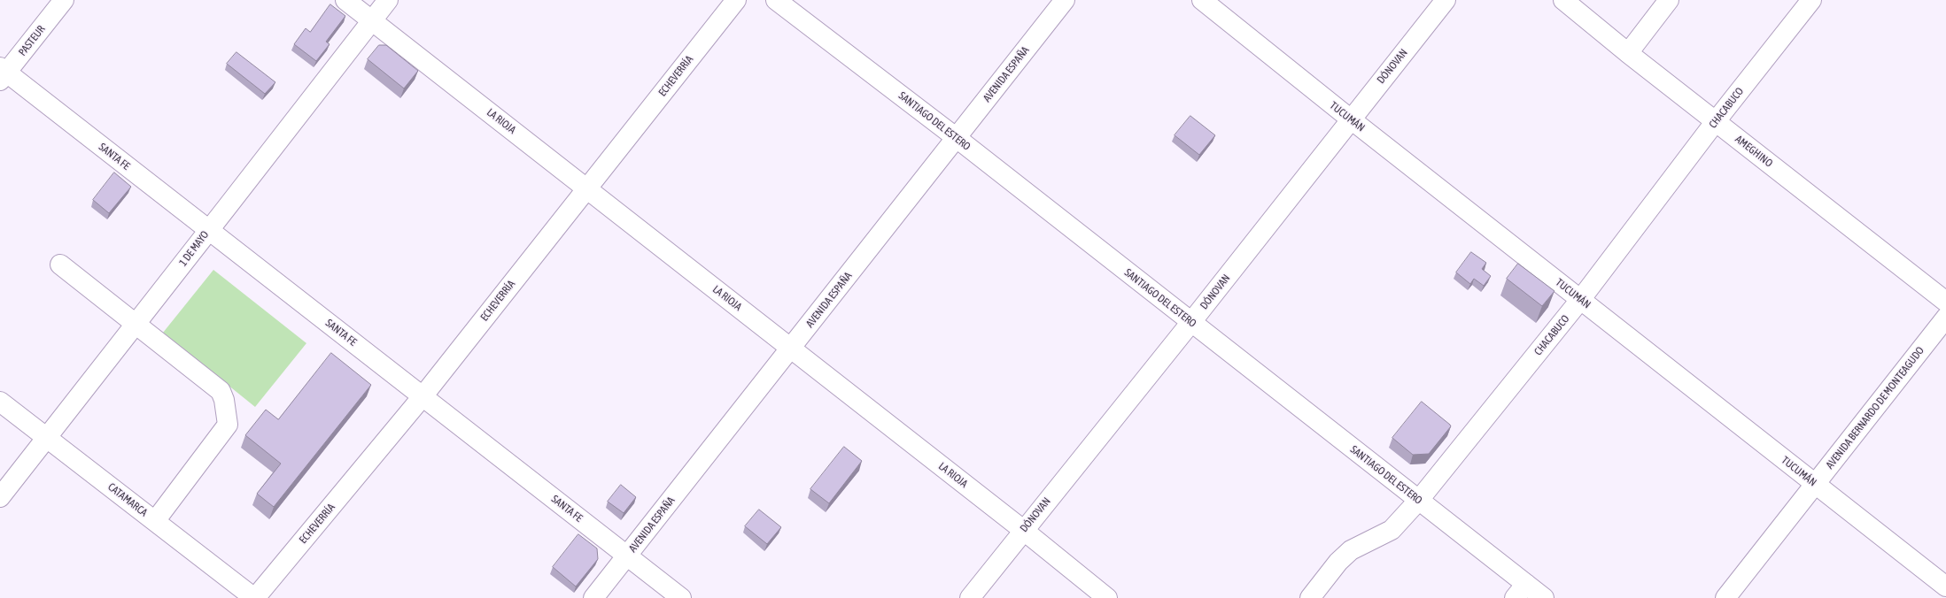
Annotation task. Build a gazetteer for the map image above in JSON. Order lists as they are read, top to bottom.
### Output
{
  "streets": {
    "street": [
      "PASTEUR",
      "DÓNOVAN",
      "AVENIDA ESPAÑA",
      "ECHEVERRÍA",
      "CHACABUCO",
      "TUCUMÁN",
      "LA RIOJA",
      "SANTIAGO DEL ESTERO",
      "AMEGHINO",
      "SANTA FE",
      "1 DE MAYO",
      "AVENIDA BERNARDO DE MONTEAGUDO",
      "CATAMARCA"
    ]
  },
  "crossings": [
    ["PASTEUR", "SANTA FE"],
    ["DÓNOVAN", "TUCUMÁN"],
    ["DÓNOVAN", "LA RIOJA"],
    ["DÓNOVAN", "SANTIAGO DEL ESTERO"],
    ["AVENIDA ESPAÑA", "LA RIOJA"],
    ["AVENIDA ESPAÑA", "SANTIAGO DEL ESTERO"],
    ["AVENIDA ESPAÑA", "SANTA FE"],
    ["ECHEVERRÍA", "LA RIOJA"],
    ["ECHEVERRÍA", "SANTA FE"],
    ["ECHEVERRÍA", "CATAMARCA"],
    ["CHACABUCO", "TUCUMÁN"],
    ["CHACABUCO", "SANTIAGO DEL ESTERO"],
    ["CHACABUCO", "AMEGHINO"],
    ["TUCUMÁN", "AVENIDA BERNARDO DE MONTEAGUDO"],
    ["LA RIOJA", "1 DE MAYO"],
    ["SANTA FE", "1 DE MAYO"],
    ["1 DE MAYO", "CATAMARCA"]
  ]
}
